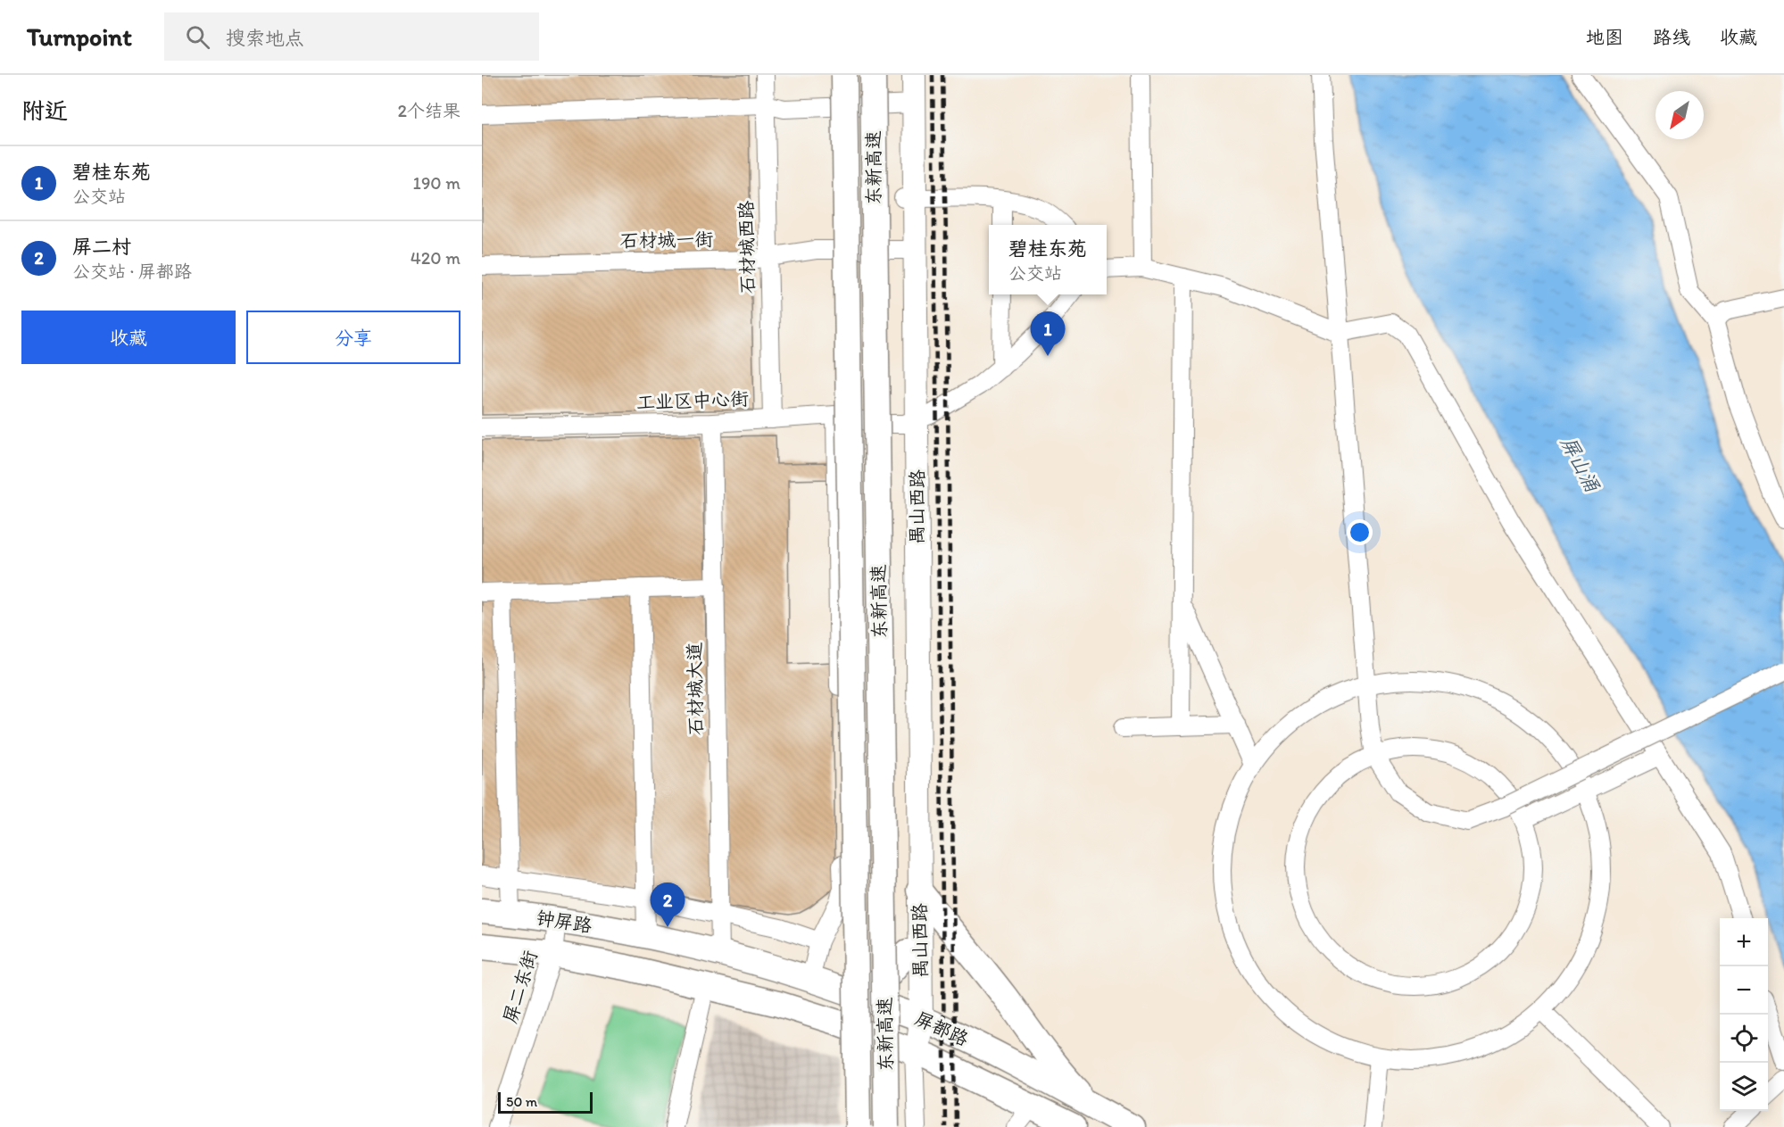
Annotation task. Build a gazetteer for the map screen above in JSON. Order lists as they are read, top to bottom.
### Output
{
  "streets": {
    "highway": ["东新高速", "钟屏路", "屏都路"],
    "main road": ["禺山西路"],
    "street": [
      "石材城一街",
      "石材城西路",
      "工业区中心街",
      "石材城大道",
      "屏二东街"
    ]
  },
  "crossings": [
    ["石材城一街", "石材城西路"],
    ["石材城一街", "禺山西路"],
    ["石材城西路", "工业区中心街"],
    ["工业区中心街", "禺山西路"],
    ["工业区中心街", "石材城大道"],
    ["禺山西路", "屏都路"],
    ["石材城大道", "屏都路"],
    ["钟屏路", "屏二东街"],
    ["钟屏路", "屏都路"]
  ],
  "water": ["屏山涌"],
  "scale_bar": "50 m",
  "north": "bottom left",
  "page": {
    "header": "Turnpoint",
    "search": "搜索地点",
    "nav": ["地图", "路线", "收藏"],
    "heading": ["附近", "2个结果"],
    "list": [
      {
        "mark": "1",
        "name": "碧桂东苑",
        "note": "公交站",
        "value": "190 m"
      },
      {
        "mark": "2",
        "name": "屏二村",
        "note": "公交站 · 屏都路",
        "value": "420 m"
      }
    ],
    "popup": ["碧桂东苑", "公交站"],
    "buttons": ["收藏", "分享"],
    "pins": ["1", "2"],
    "map_buttons": ["+", "−"],
    "scale": "50 m"
  }
}
